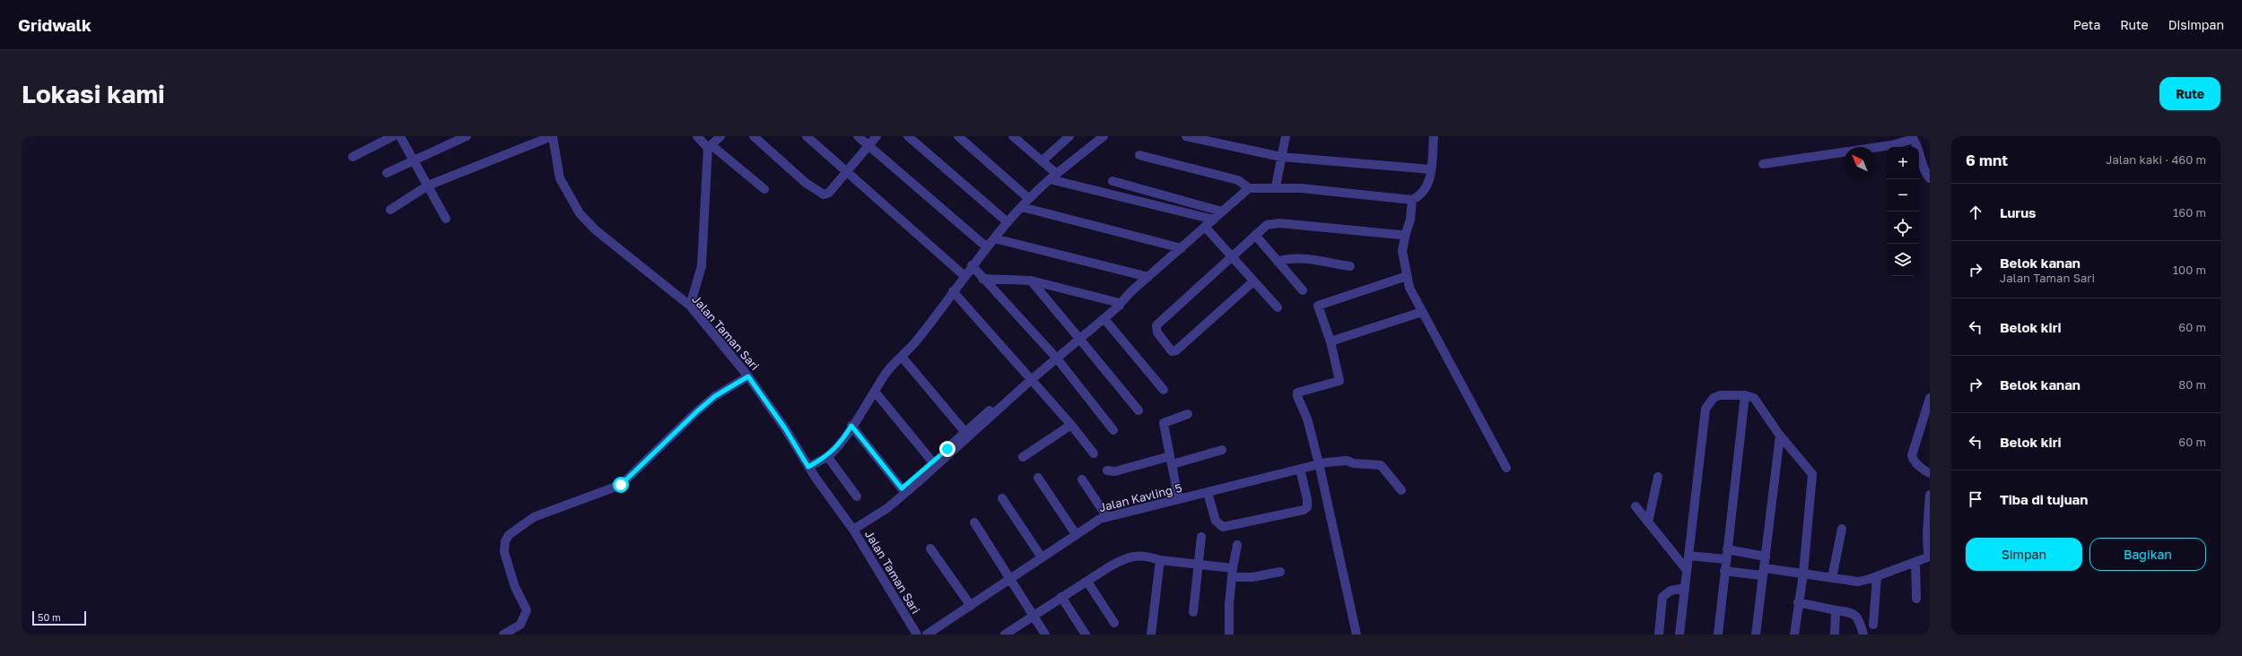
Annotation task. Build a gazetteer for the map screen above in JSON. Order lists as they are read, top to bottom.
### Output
{
  "streets": {
    "street": ["Jalan Taman Sari", "Jalan Kavling 5"]
  },
  "scale_bar": "50 m",
  "north": "top left",
  "page": {
    "header": "Gridwalk",
    "nav": ["Peta", "Rute", "Disimpan"],
    "buttons": [
      "Rute",
      ["Simpan", "Bagikan"]
    ],
    "title": "Lokasi kami",
    "heading": ["6 mnt", "Jalan kaki · 460 m"],
    "map_buttons": ["+", "−"],
    "list": [
      ["Lurus", "160 m"],
      ["Belok kanan", "Jalan Taman Sari", "100 m"],
      ["Belok kiri", "60 m"],
      ["Belok kanan", "80 m"],
      ["Belok kiri", "60 m"],
      "Tiba di tujuan"
    ],
    "scale": "50 m"
  }
}
